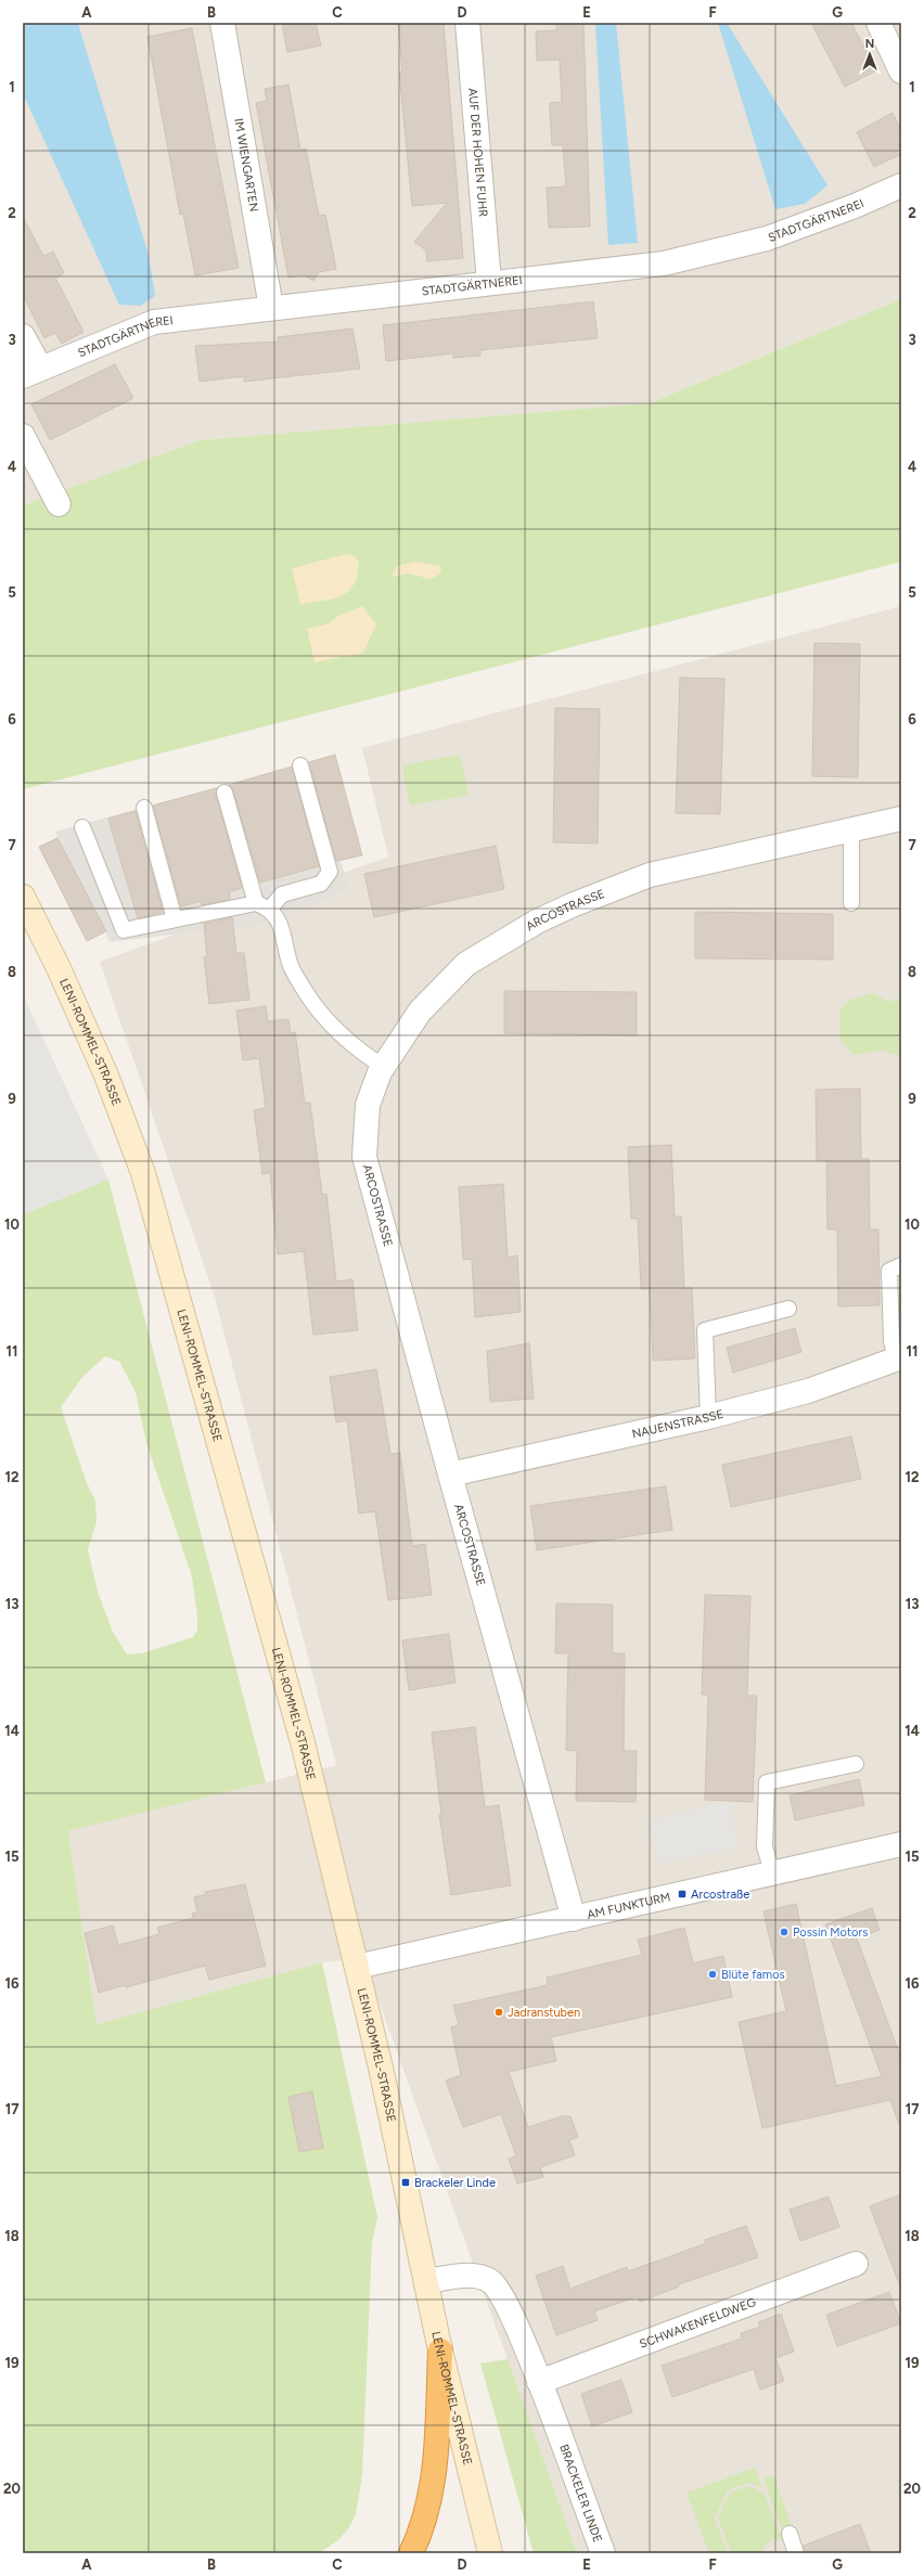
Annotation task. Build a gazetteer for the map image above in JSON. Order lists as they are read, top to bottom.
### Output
{
  "streets": {
    "main road": ["LENI-ROMMEL-STRASSE"],
    "street": [
      "AUF DER HOHEN FUHR",
      "IM WIENGARTEN",
      "STADTGÄRTNEREI",
      "ARCOSTRASSE",
      "NAUENSTRASSE",
      "AM FUNKTURM",
      "SCHWAKENFELDWEG",
      "BRACKELER LINDE"
    ]
  },
  "crossings": [
    ["AUF DER HOHEN FUHR", "STADTGÄRTNEREI"],
    ["IM WIENGARTEN", "STADTGÄRTNEREI"],
    ["ARCOSTRASSE", "NAUENSTRASSE"],
    ["ARCOSTRASSE", "AM FUNKTURM"],
    ["LENI-ROMMEL-STRASSE", "AM FUNKTURM"],
    ["LENI-ROMMEL-STRASSE", "BRACKELER LINDE"],
    ["SCHWAKENFELDWEG", "BRACKELER LINDE"]
  ],
  "places": {
    "transit": ["Arcostraße", "Brackeler Linde"],
    "other": ["Possin Motors", "Blüte famos", "Jadranstuben"]
  },
  "north": "top",
  "grid": {
    "columns": [
      "A",
      "B",
      "C",
      "D",
      "E",
      "F",
      "G"
    ],
    "rows": [
      "1",
      "2",
      "3",
      "4",
      "5",
      "6",
      "7",
      "8",
      "9",
      "10",
      "11",
      "12",
      "13",
      "14",
      "15",
      "16",
      "17",
      "18",
      "19",
      "20"
    ]
  }
}
